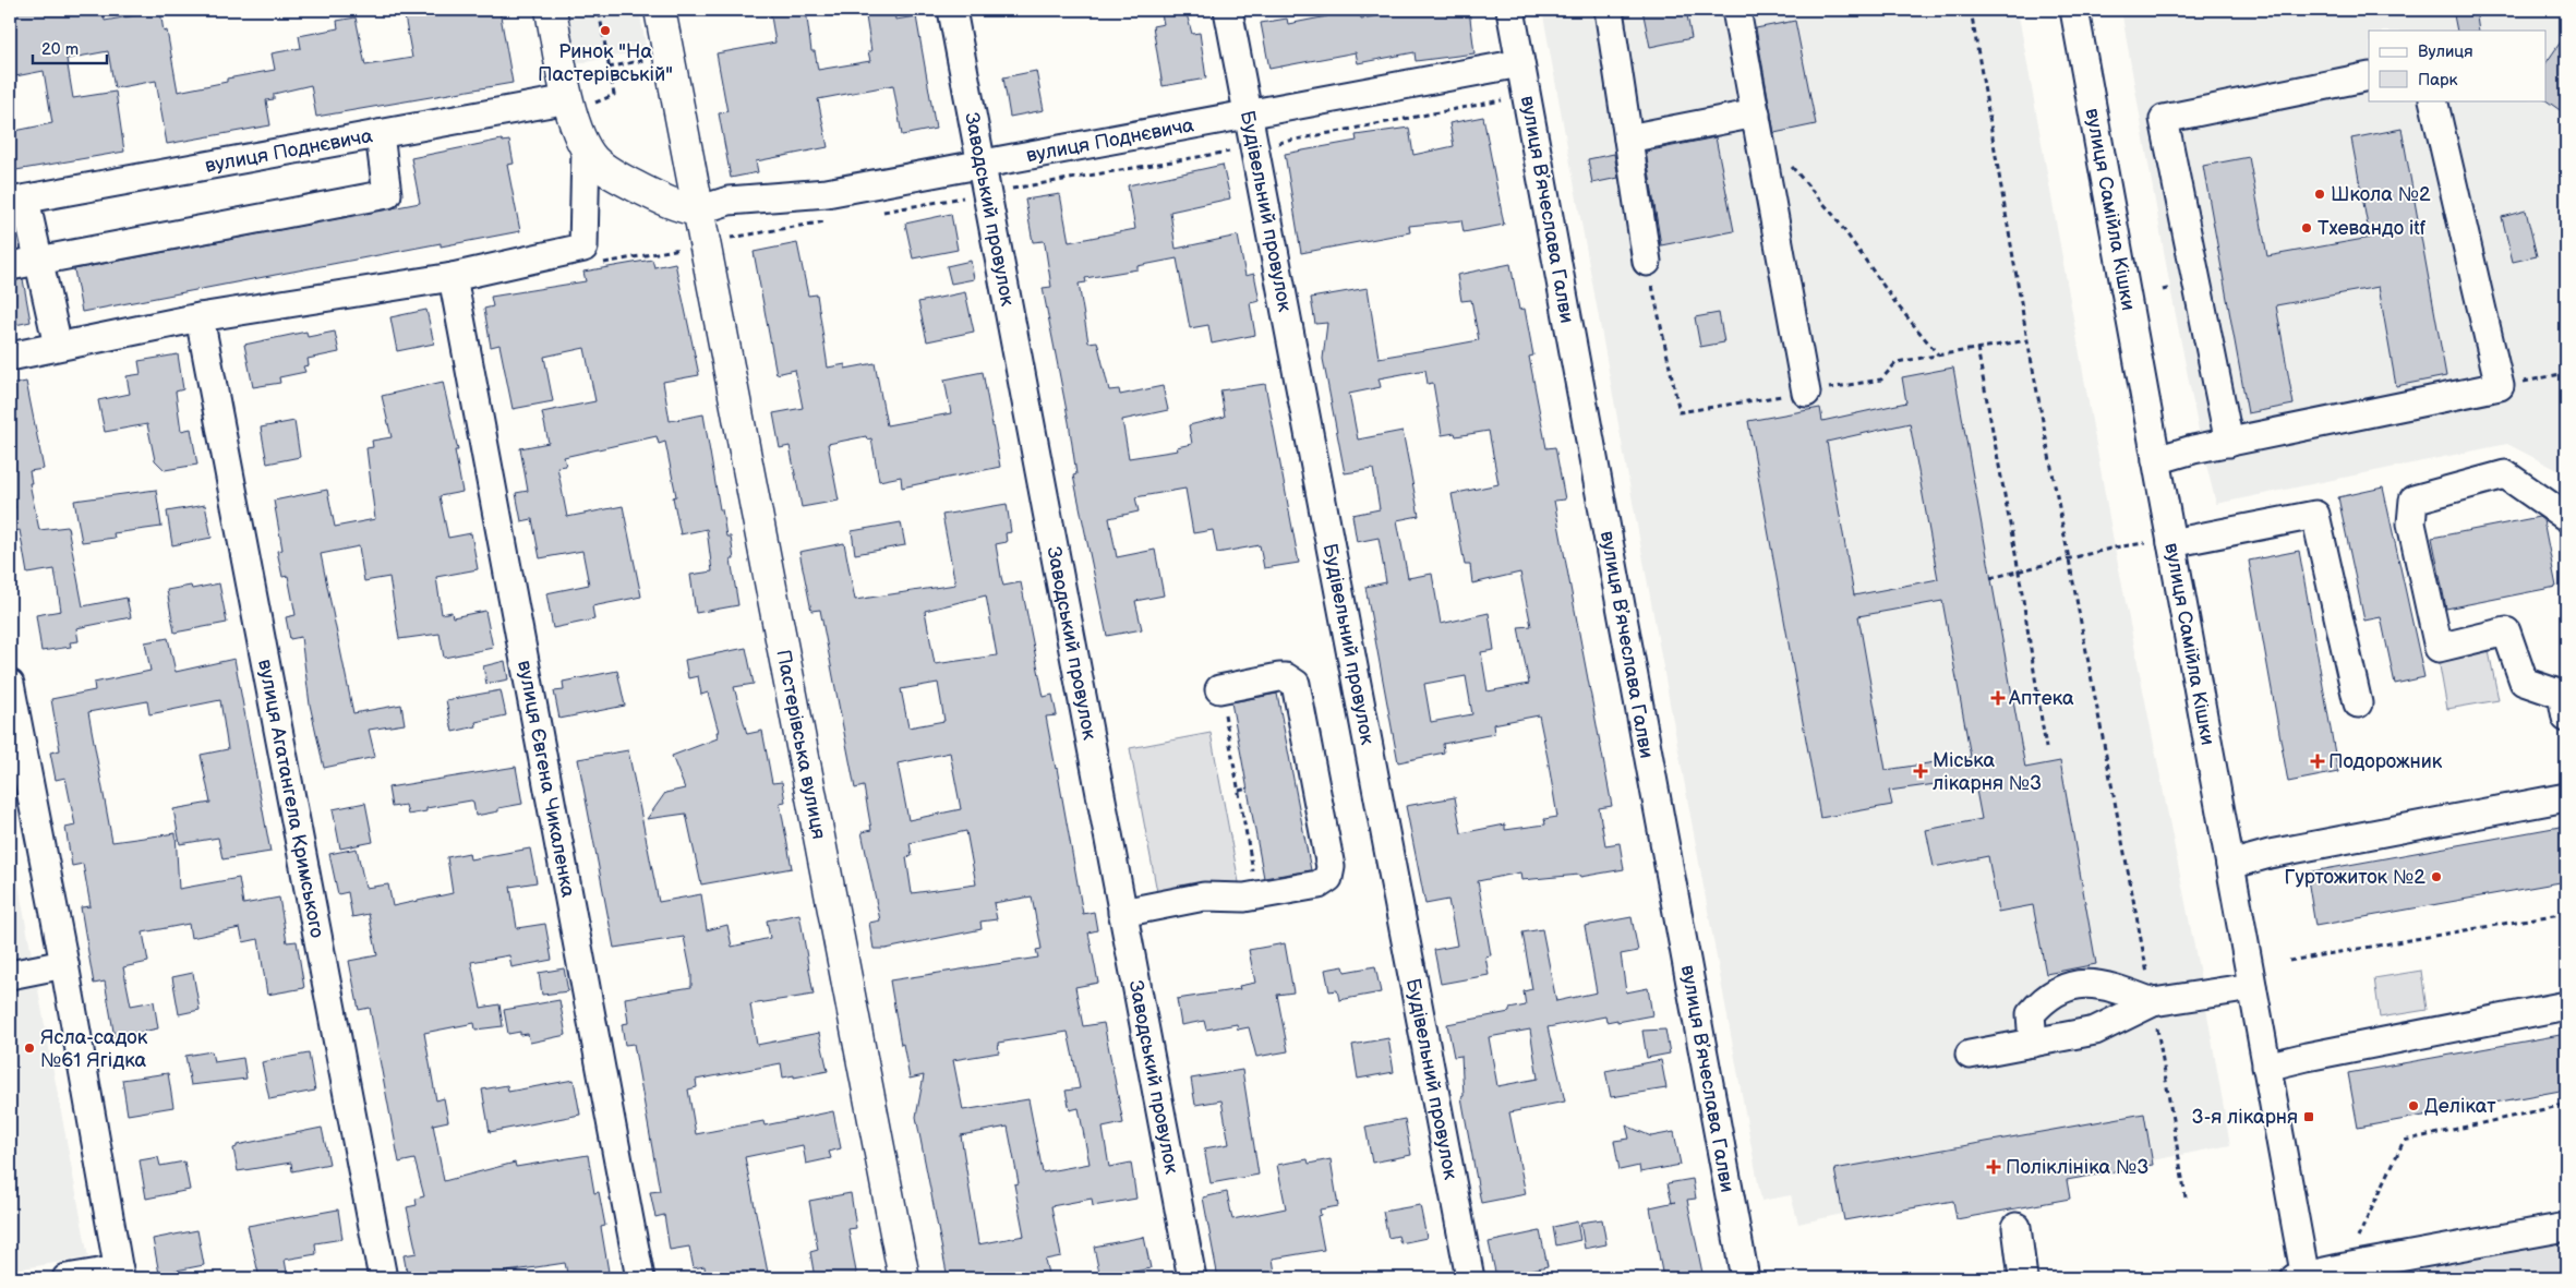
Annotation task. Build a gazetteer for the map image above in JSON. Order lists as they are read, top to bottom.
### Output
{
  "streets": {
    "main road": ["Пастерівська вулиця"],
    "street": [
      "вулиця Поднєвича",
      "вулиця Вʼячеслава Галви",
      "вулиця Самійла Кішки",
      "Заводський провулок",
      "Будівельний провулок",
      "вулиця Євгена Чикаленка",
      "вулиця Агатангела Кримського"
    ]
  },
  "crossings": [
    ["вулиця Поднєвича", "вулиця Вʼячеслава Галви"],
    ["вулиця Поднєвича", "Заводський провулок"],
    ["вулиця Поднєвича", "Будівельний провулок"],
    ["вулиця Поднєвича", "Пастерівська вулиця"]
  ],
  "places": {
    "other": [
      "Ринок \"На Пастерівській\"",
      "Школа №2",
      "Тхевандо itf",
      "Гуртожиток №2",
      "Ясла-садок №61 Ягідка",
      "Делікат"
    ],
    "health": [
      "Аптека",
      "Подорожник",
      "Міська лікарня №3",
      "Поліклініка №3"
    ],
    "transit": ["3-я лікарня"]
  },
  "legend": ["Вулиця", "Парк"],
  "scale_bar": "20 m"
}
